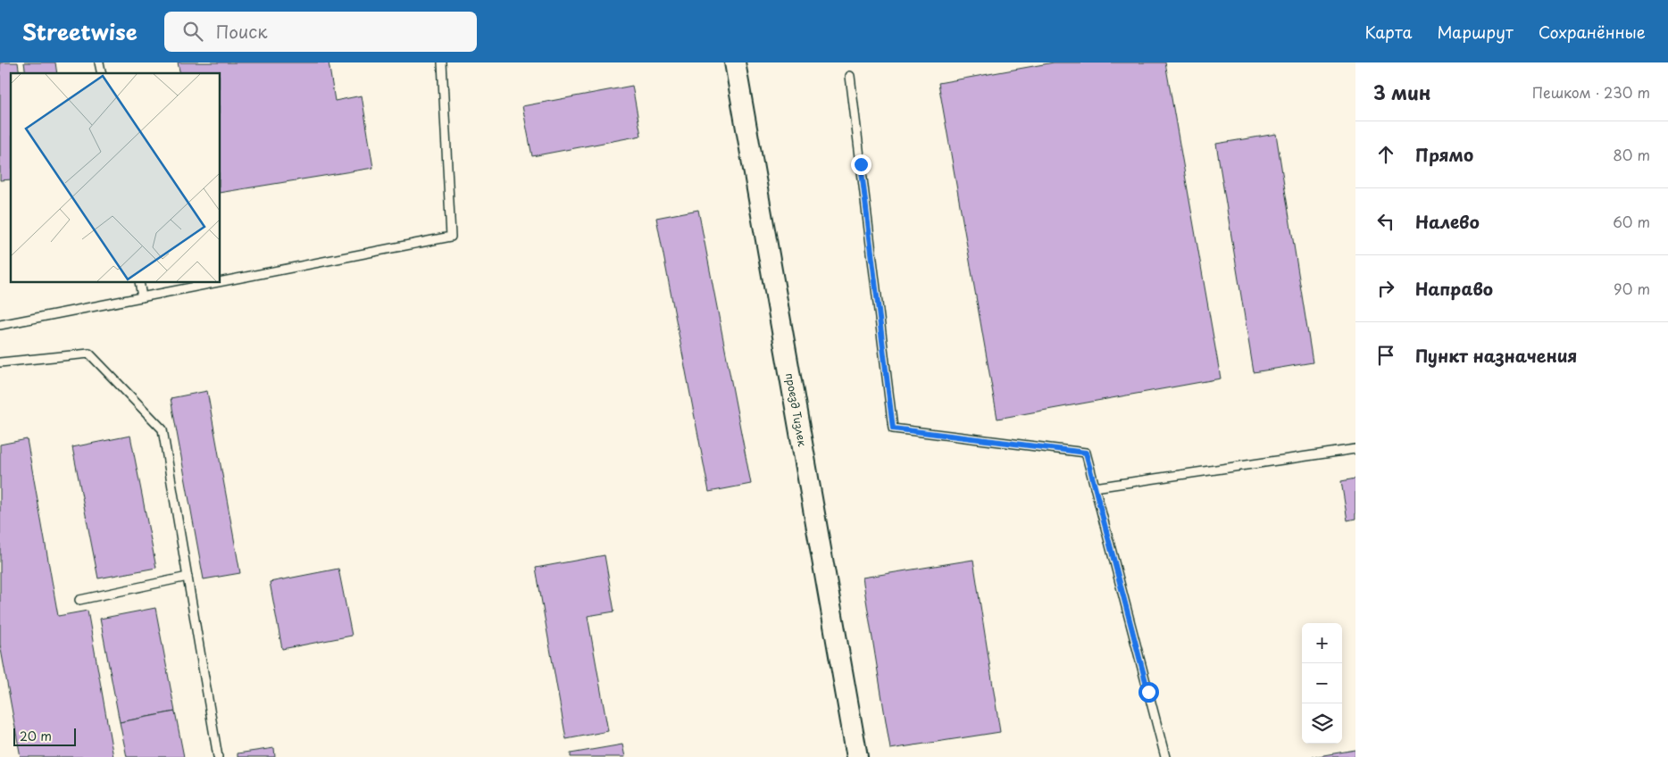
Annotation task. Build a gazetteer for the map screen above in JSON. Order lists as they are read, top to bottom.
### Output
{
  "streets": {
    "street": ["проезд Тизлек"]
  },
  "scale_bar": "20 m",
  "page": {
    "header": "Streetwise",
    "search": "Поиск",
    "nav": ["Карта", "Маршрут", "Сохранённые"],
    "heading": ["3 мин", "Пешком · 230 m"],
    "list": [
      ["Прямо", "80 m"],
      ["Налево", "60 m"],
      ["Направо", "90 m"],
      "Пункт назначения"
    ],
    "map_buttons": ["+", "−"],
    "scale": "20 m"
  }
}
